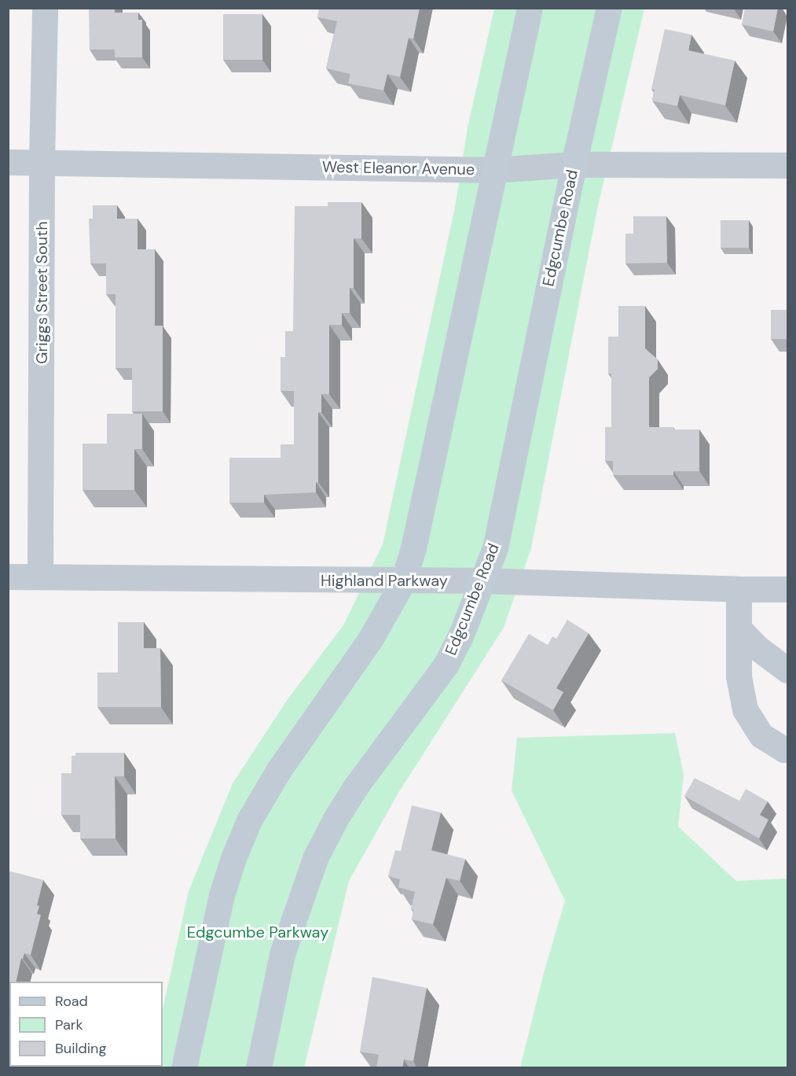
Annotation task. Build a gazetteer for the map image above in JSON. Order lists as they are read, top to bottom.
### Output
{
  "streets": {
    "street": [
      "West Eleanor Avenue",
      "Edgcumbe Road",
      "Griggs Street South",
      "Highland Parkway"
    ]
  },
  "crossings": [
    ["West Eleanor Avenue", "Edgcumbe Road"],
    ["West Eleanor Avenue", "Griggs Street South"],
    ["Edgcumbe Road", "Highland Parkway"],
    ["Griggs Street South", "Highland Parkway"]
  ],
  "parks": ["Edgcumbe Parkway"],
  "legend": ["Road", "Park", "Building"]
}
